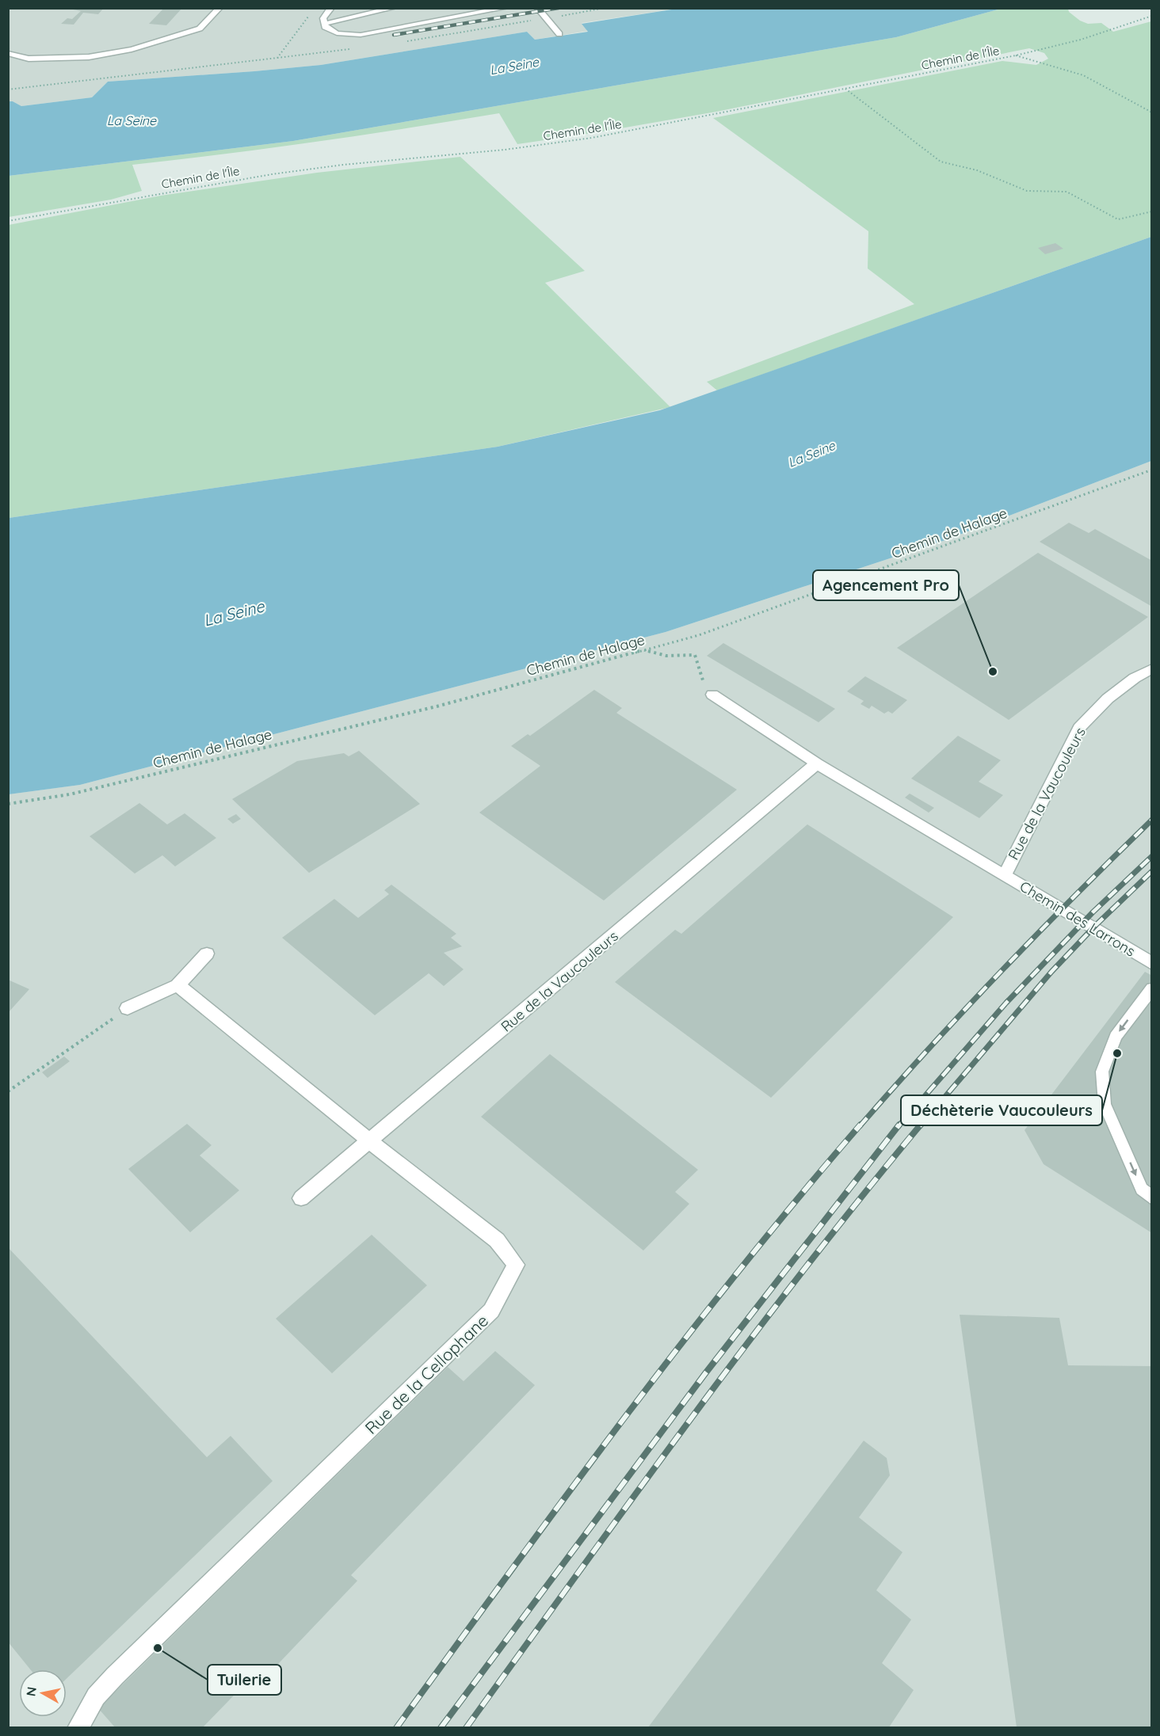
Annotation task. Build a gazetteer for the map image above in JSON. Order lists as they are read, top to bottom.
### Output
{
  "streets": {
    "street": ["Rue de la Vaucouleurs", "Chemin des Larrons", "Rue de la Cellophane"],
    "path": ["Chemin de l'Île", "Chemin de Halage"]
  },
  "crossings": [
    ["Rue de la Vaucouleurs", "Chemin des Larrons"],
    ["Rue de la Vaucouleurs", "Rue de la Cellophane"]
  ],
  "water": ["La Seine"],
  "places": ["Agencement Pro", "Déchèterie Vaucouleurs", "Tuilerie"],
  "north": "left"
}
